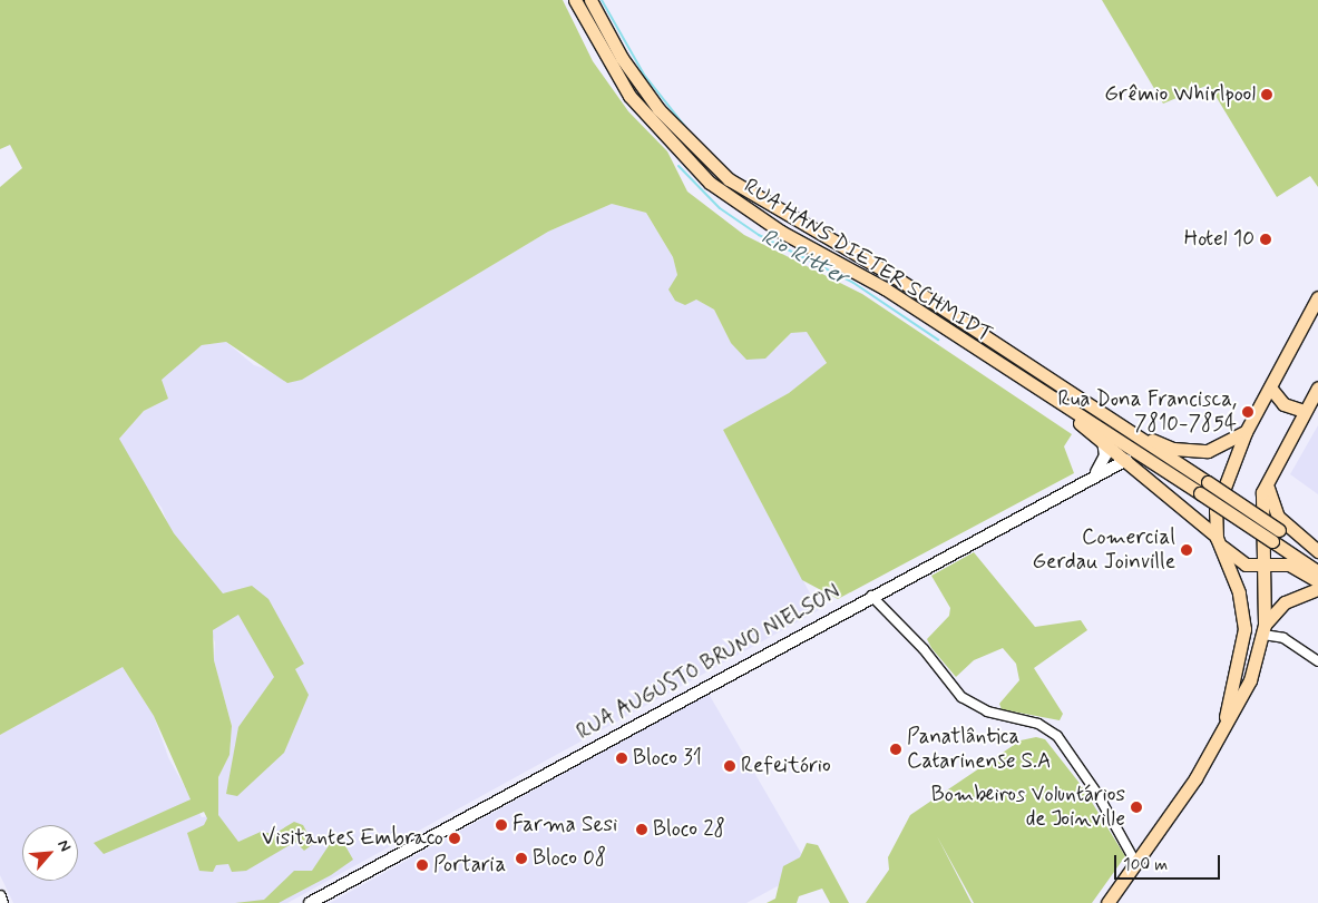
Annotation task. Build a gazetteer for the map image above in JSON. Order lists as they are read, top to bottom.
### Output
{
  "streets": {
    "main road": ["RUA HANS DIETER SCHMIDT", "RUA AUGUSTO BRUNO NIELSON"]
  },
  "water": ["Rio Ritter"],
  "places": [
    "Grêmio Whirlpool",
    "Hotel 10",
    "Rua Dona Francisca, 7810-7854",
    "Comercial Gerdau Joinville",
    "Panatlântica Catarinense S.A",
    "Bloco 31",
    "Refeitório",
    "Bombeiros Voluntários de Joinville",
    "Farma Sesi",
    "Bloco 28",
    "Visitantes Embraco",
    "Bloco 08",
    "Portaria"
  ],
  "scale_bar": "100 m",
  "north": "top right"
}
